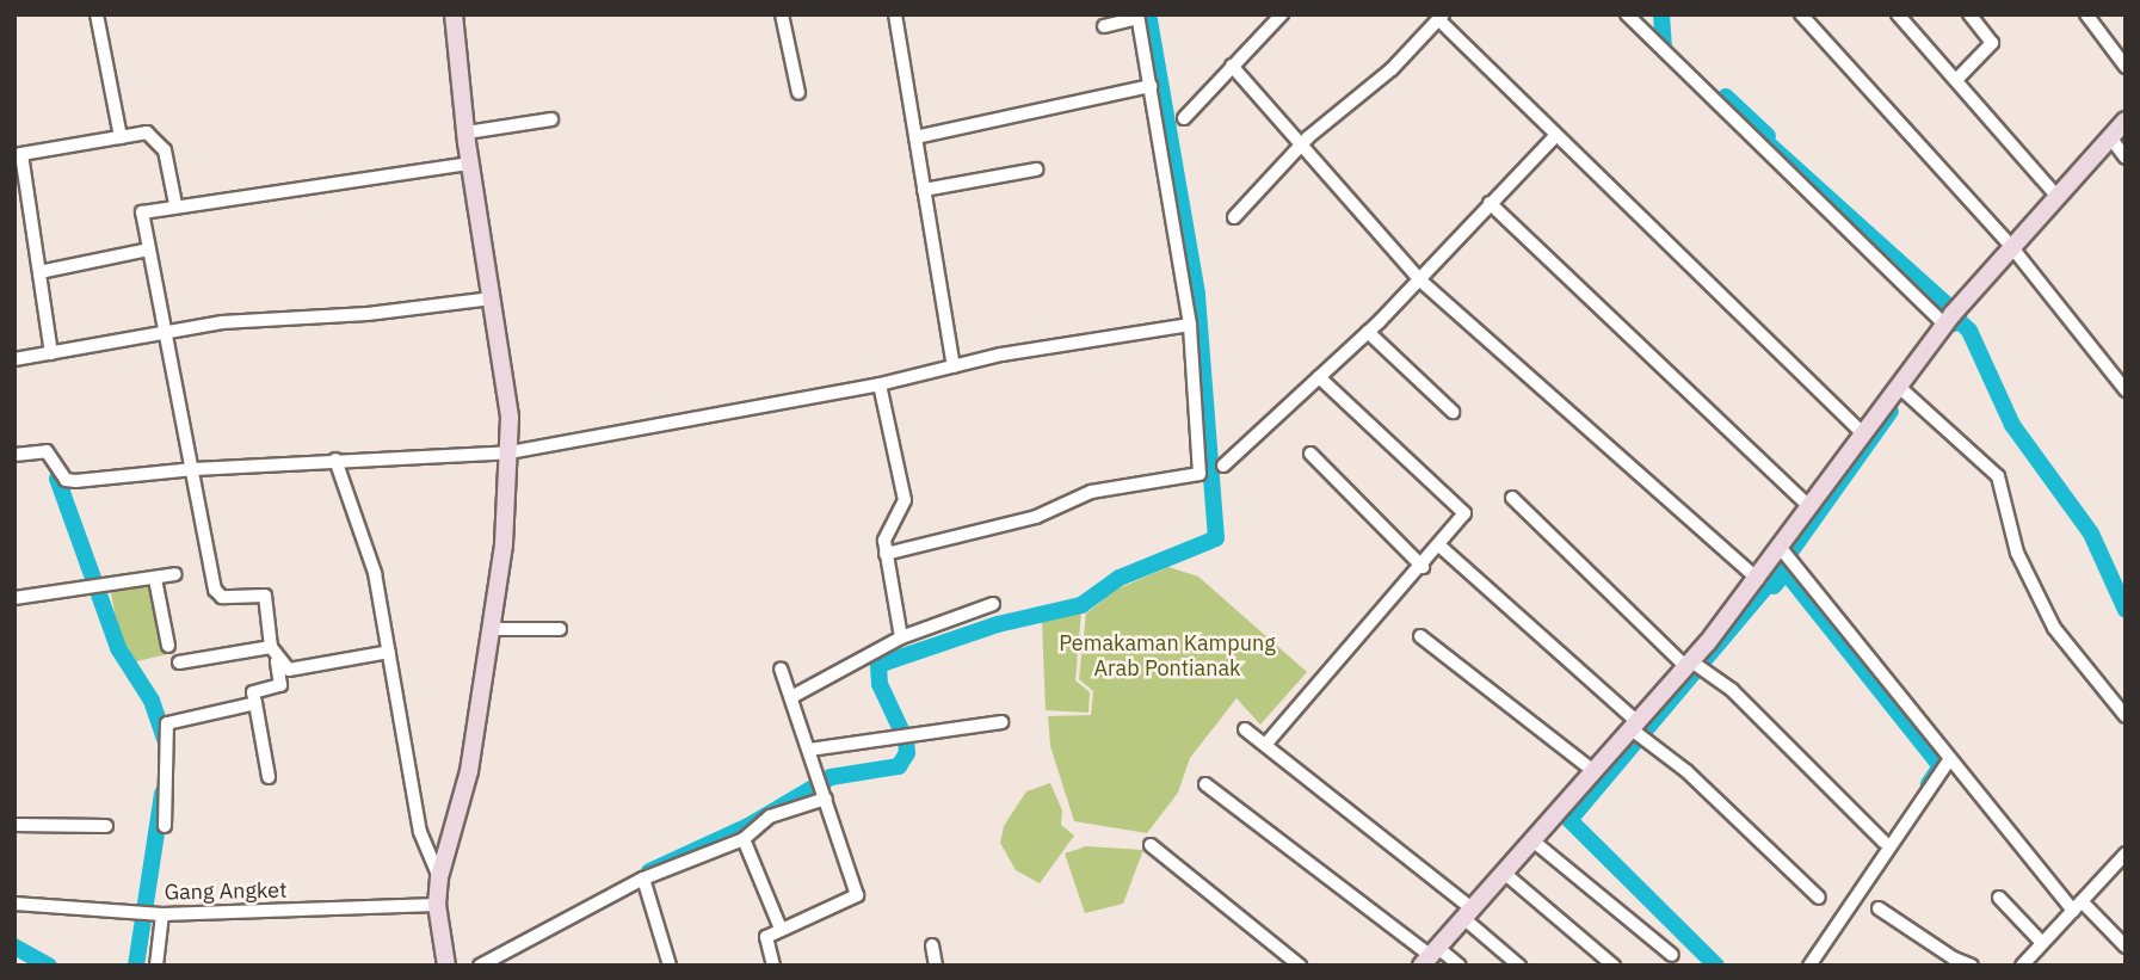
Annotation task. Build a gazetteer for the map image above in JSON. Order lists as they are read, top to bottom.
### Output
{
  "streets": {
    "street": ["Gang Angket"]
  },
  "parks": ["Pemakaman Kampung Arab Pontianak"]
}
